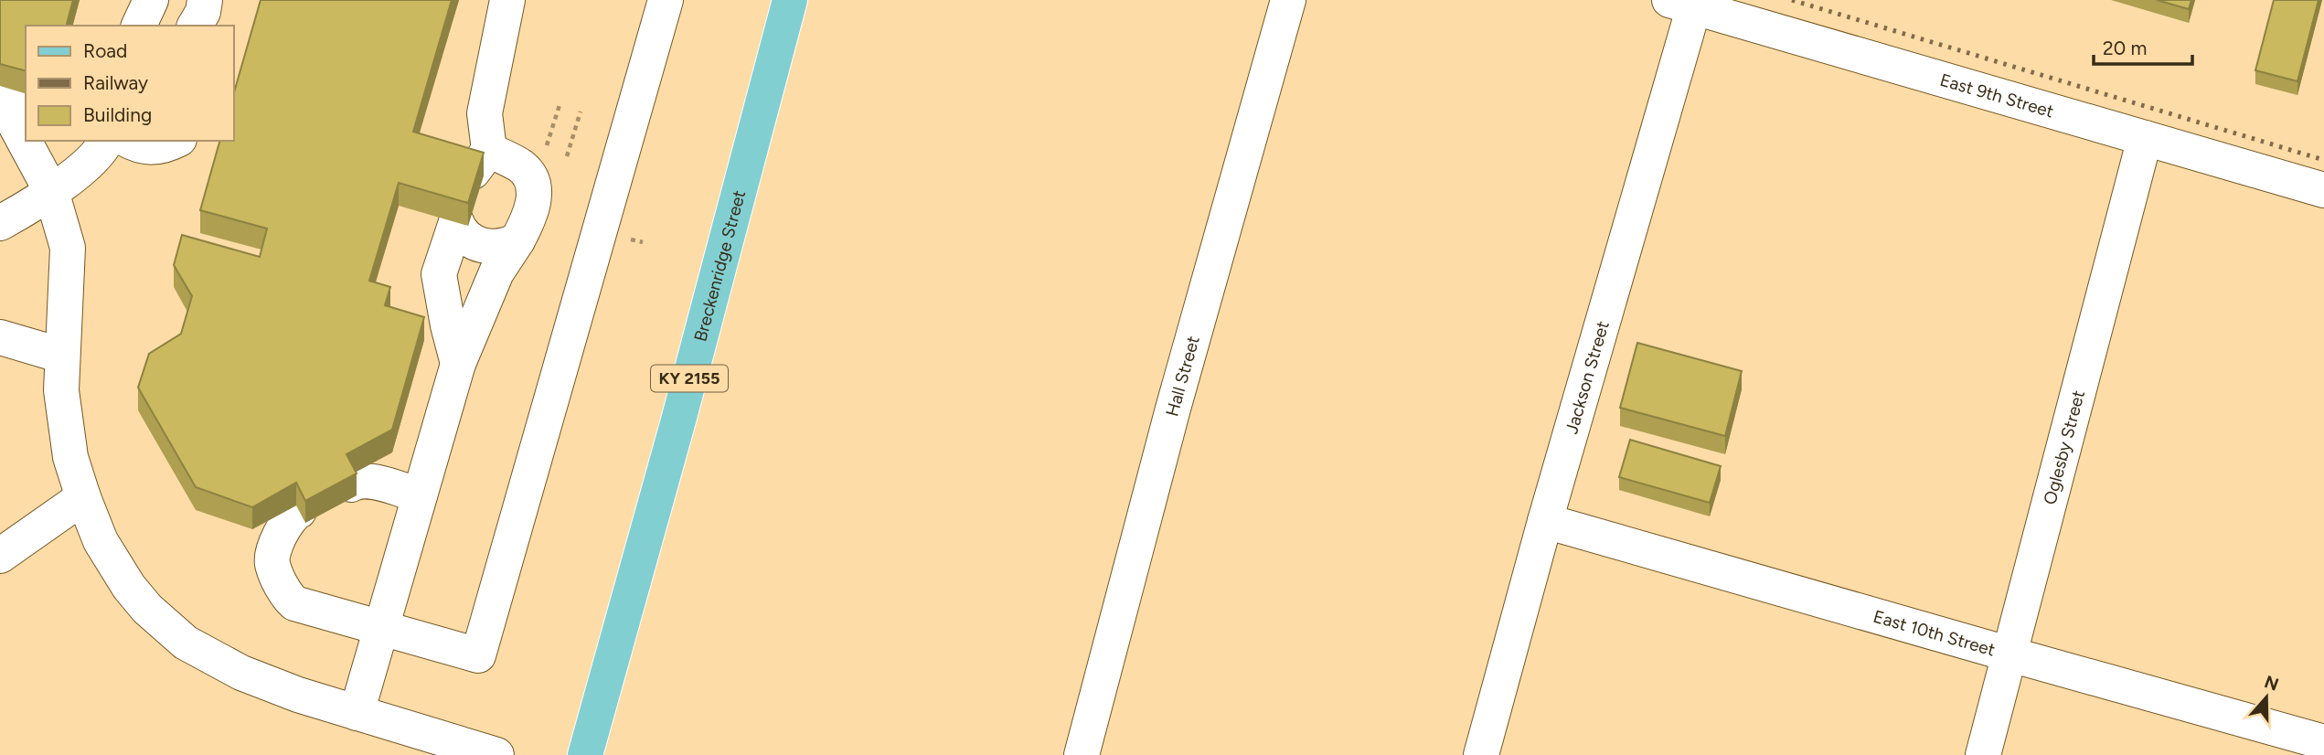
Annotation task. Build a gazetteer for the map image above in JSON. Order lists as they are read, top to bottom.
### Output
{
  "streets": {
    "main road": ["Breckenridge Street", "KY 2155"],
    "street": [
      "East 9th Street",
      "Hall Street",
      "Jackson Street",
      "Oglesby Street",
      "East 10th Street"
    ]
  },
  "crossings": [
    ["East 9th Street", "Jackson Street"],
    ["East 9th Street", "Oglesby Street"],
    ["Jackson Street", "East 10th Street"],
    ["Oglesby Street", "East 10th Street"]
  ],
  "legend": ["Road", "Railway", "Building"],
  "scale_bar": "20 m",
  "north": "top"
}
